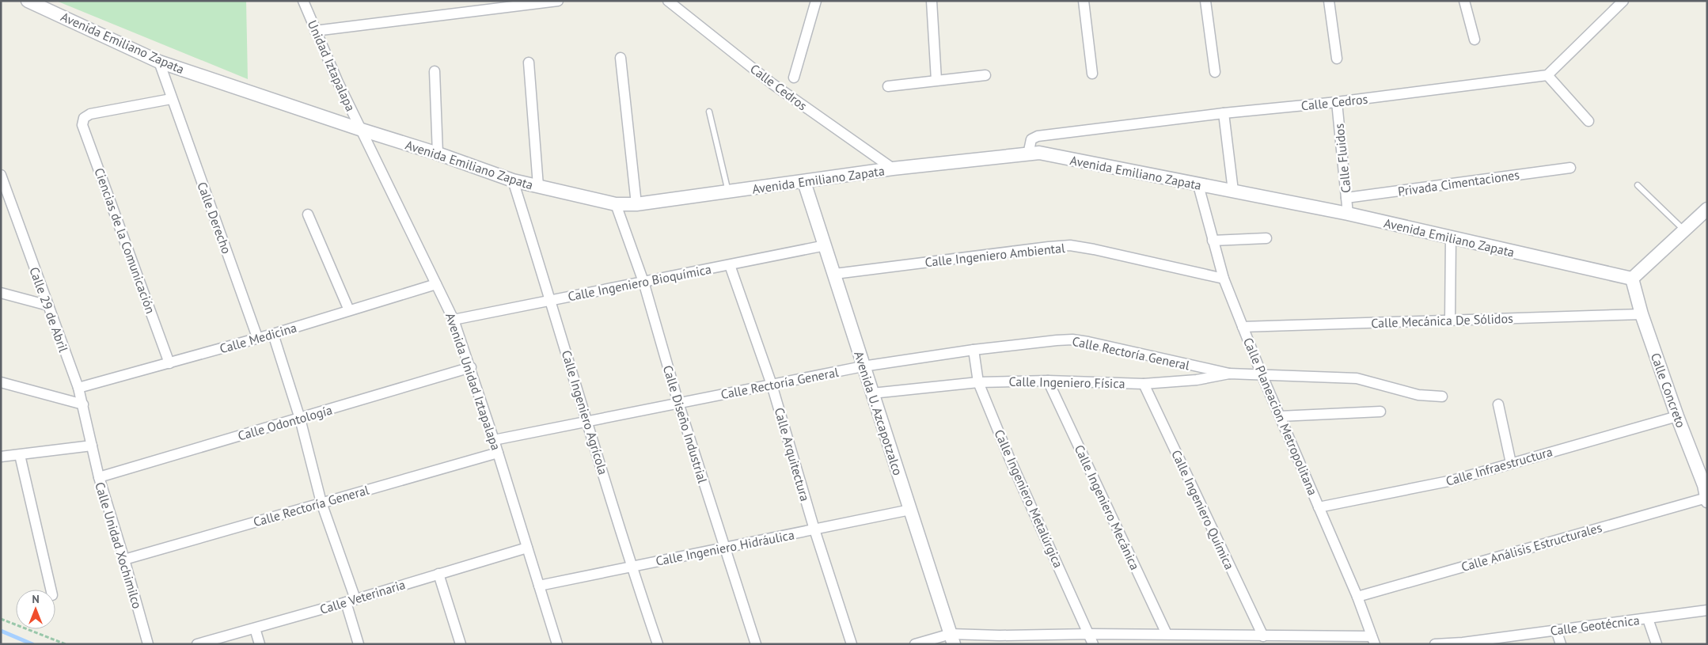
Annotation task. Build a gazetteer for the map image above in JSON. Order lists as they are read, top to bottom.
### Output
{
  "streets": {
    "street": [
      "Avenida Emiliano Zapata",
      "Unidad Iztapalapa",
      "Calle Cedros",
      "Calle Fluidos",
      "Privada Cimentaciones",
      "Calle Derecho",
      "Ciencias de la Comunicación",
      "Calle Ingeniero Ambiental",
      "Calle Ingeniero Bioquímica",
      "Calle 29 de Abril",
      "Calle Mecánica De Sólidos",
      "Calle Medicina",
      "Calle Rectoría General",
      "Avenida Unidad Iztapalapa",
      "Calle Ingeniero Física",
      "Calle Concreto",
      "Calle Ingeniero Agrícola",
      "Avenida U. Azcapotzalco",
      "Calle Planeacion Metropolitana",
      "Calle Odontología",
      "Calle Diseño Industrial",
      "Calle Arquitectura",
      "Calle Infraestructura",
      "Calle Ingeniero Metalúrgica",
      "Calle Ingeniero Mecánica",
      "Calle Ingeniero Química",
      "Calle Unidad Xochimilco",
      "Calle Análisis Estructurales",
      "Calle Ingeniero Hidráulica",
      "Calle Veterinaria",
      "Calle Geotécnica"
    ]
  },
  "crossings": [
    ["Avenida Emiliano Zapata", "Unidad Iztapalapa"],
    ["Avenida Emiliano Zapata", "Calle Cedros"],
    ["Avenida Emiliano Zapata", "Calle Fluidos"],
    ["Avenida Emiliano Zapata", "Calle Derecho"],
    ["Avenida Emiliano Zapata", "Avenida Unidad Iztapalapa"],
    ["Avenida Emiliano Zapata", "Calle Concreto"],
    ["Avenida Emiliano Zapata", "Calle Ingeniero Agrícola"],
    ["Avenida Emiliano Zapata", "Avenida U. Azcapotzalco"],
    ["Avenida Emiliano Zapata", "Calle Planeacion Metropolitana"],
    ["Avenida Emiliano Zapata", "Calle Diseño Industrial"],
    ["Unidad Iztapalapa", "Avenida Unidad Iztapalapa"],
    ["Calle Cedros", "Calle Fluidos"],
    ["Calle Fluidos", "Privada Cimentaciones"],
    ["Calle Derecho", "Ciencias de la Comunicación"],
    ["Calle Derecho", "Calle Medicina"],
    ["Ciencias de la Comunicación", "Calle Medicina"],
    ["Calle Ingeniero Ambiental", "Avenida U. Azcapotzalco"],
    ["Calle Ingeniero Ambiental", "Calle Planeacion Metropolitana"],
    ["Calle Ingeniero Bioquímica", "Avenida Unidad Iztapalapa"],
    ["Calle Ingeniero Bioquímica", "Calle Ingeniero Agrícola"],
    ["Calle Ingeniero Bioquímica", "Avenida U. Azcapotzalco"],
    ["Calle Ingeniero Bioquímica", "Calle Diseño Industrial"],
    ["Calle Ingeniero Bioquímica", "Calle Arquitectura"],
    ["Calle 29 de Abril", "Calle Medicina"],
    ["Calle 29 de Abril", "Calle Unidad Xochimilco"],
    ["Calle Mecánica De Sólidos", "Calle Concreto"],
    ["Calle Mecánica De Sólidos", "Calle Planeacion Metropolitana"],
    ["Calle Medicina", "Avenida Unidad Iztapalapa"],
    ["Calle Rectoría General", "Avenida Unidad Iztapalapa"],
    ["Calle Rectoría General", "Calle Ingeniero Física"],
    ["Calle Rectoría General", "Calle Ingeniero Agrícola"],
    ["Calle Rectoría General", "Avenida U. Azcapotzalco"],
    ["Calle Rectoría General", "Calle Diseño Industrial"],
    ["Calle Rectoría General", "Calle Arquitectura"],
    ["Calle Rectoría General", "Calle Ingeniero Metalúrgica"],
    ["Calle Rectoría General", "Calle Unidad Xochimilco"],
    ["Avenida Unidad Iztapalapa", "Calle Odontología"],
    ["Avenida Unidad Iztapalapa", "Calle Ingeniero Hidráulica"],
    ["Avenida Unidad Iztapalapa", "Calle Veterinaria"],
    ["Calle Ingeniero Física", "Avenida U. Azcapotzalco"],
    ["Calle Ingeniero Física", "Calle Planeacion Metropolitana"],
    ["Calle Ingeniero Física", "Calle Ingeniero Metalúrgica"],
    ["Calle Ingeniero Física", "Calle Ingeniero Mecánica"],
    ["Calle Ingeniero Física", "Calle Ingeniero Química"],
    ["Calle Concreto", "Calle Infraestructura"],
    ["Calle Concreto", "Calle Análisis Estructurales"],
    ["Calle Ingeniero Agrícola", "Calle Ingeniero Hidráulica"],
    ["Avenida U. Azcapotzalco", "Calle Ingeniero Hidráulica"],
    ["Calle Planeacion Metropolitana", "Calle Infraestructura"],
    ["Calle Planeacion Metropolitana", "Calle Análisis Estructurales"],
    ["Calle Odontología", "Calle Unidad Xochimilco"],
    ["Calle Diseño Industrial", "Calle Ingeniero Hidráulica"],
    ["Calle Arquitectura", "Calle Ingeniero Hidráulica"]
  ],
  "north": "top"
}
